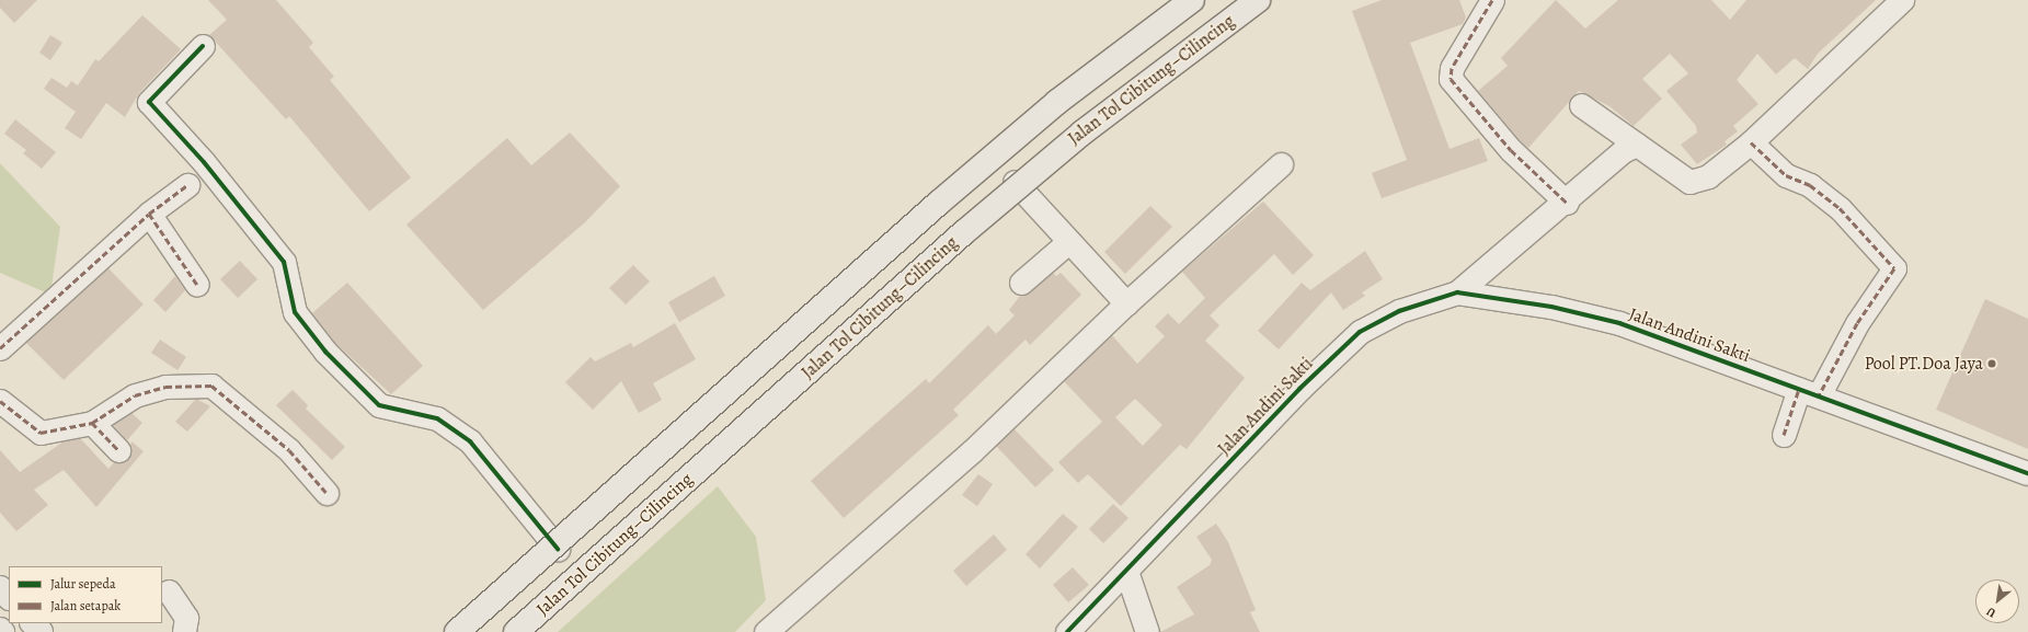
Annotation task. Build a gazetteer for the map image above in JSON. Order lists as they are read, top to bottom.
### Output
{
  "streets": {
    "highway": ["Jalan Tol Cibitung–Cilincing"],
    "street": ["Jalan Andini Sakti"]
  },
  "places": ["Pool PT.Doa Jaya"],
  "legend": ["Jalur sepeda", "Jalan setapak"],
  "north": "bottom left"
}
